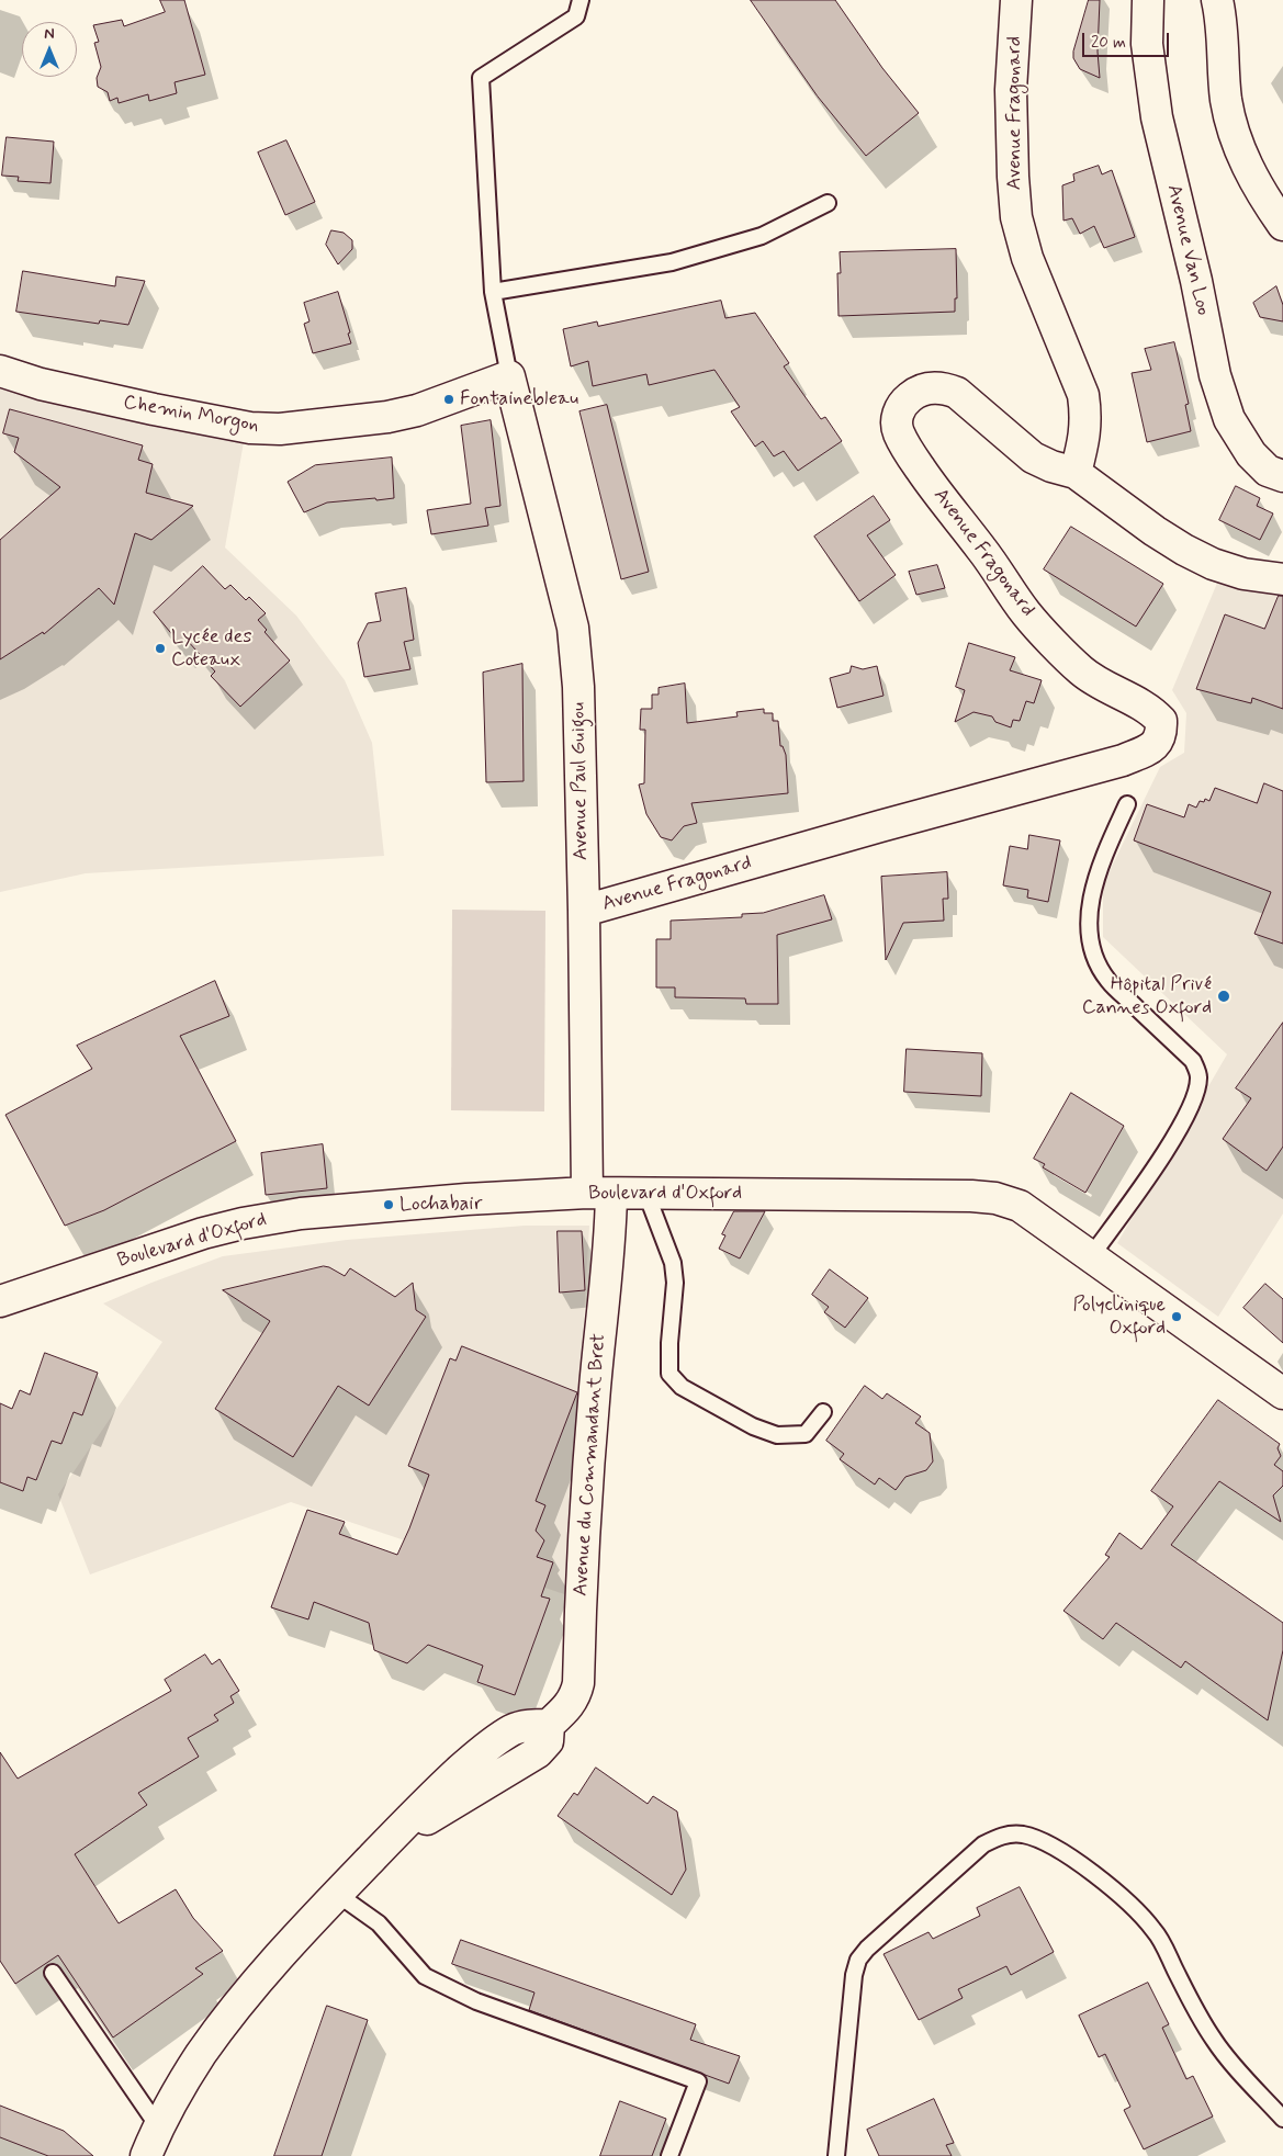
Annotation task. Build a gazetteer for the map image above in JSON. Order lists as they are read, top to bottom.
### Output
{
  "streets": {
    "street": [
      "Avenue Fragonard",
      "Avenue Van Loo",
      "Chemin Morgon",
      "Avenue Paul Guigou",
      "Boulevard d'Oxford",
      "Avenue du Commandant Bret"
    ]
  },
  "crossings": [
    ["Avenue Fragonard", "Avenue Paul Guigou"],
    ["Chemin Morgon", "Avenue Paul Guigou"],
    ["Avenue Paul Guigou", "Boulevard d'Oxford"],
    ["Avenue Paul Guigou", "Avenue du Commandant Bret"],
    ["Boulevard d'Oxford", "Avenue du Commandant Bret"]
  ],
  "places": [
    "Fontainebleau",
    "Lycée des Coteaux",
    "Hôpital Privé Cannes Oxford",
    "Lochabair",
    "Polyclinique Oxford"
  ],
  "scale_bar": "20 m",
  "north": "top"
}
